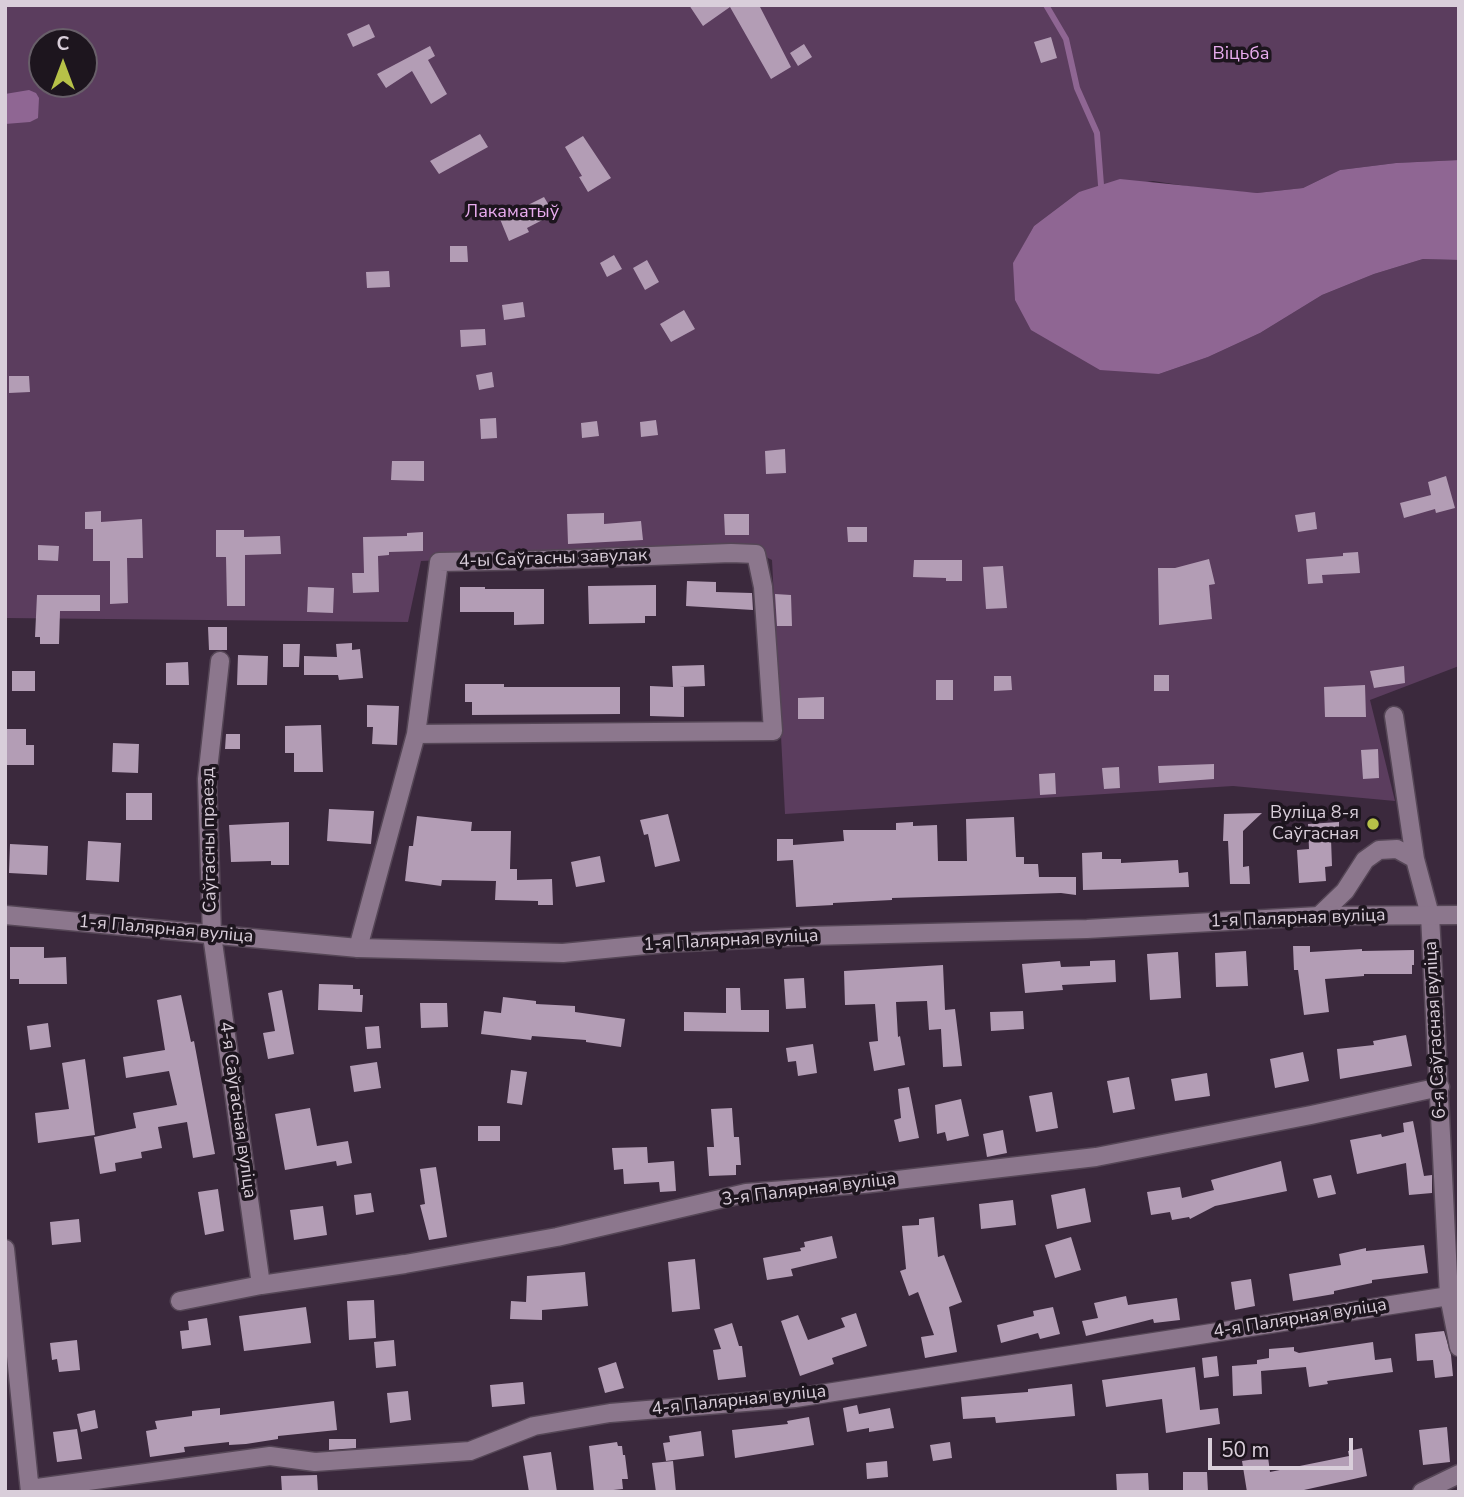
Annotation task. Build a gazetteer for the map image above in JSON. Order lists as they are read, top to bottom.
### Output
{
  "streets": {
    "street": [
      "4-ы Саўгасны завулак",
      "Саўгасны праезд",
      "1-я Палярная вуліца",
      "6-я Саўгасная вуліца",
      "4-я Саўгасная вуліца",
      "3-я Палярная вуліца",
      "4-я Палярная вуліца"
    ]
  },
  "crossings": [
    ["4-ы Саўгасны завулак", "1-я Палярная вуліца"],
    ["Саўгасны праезд", "1-я Палярная вуліца"],
    ["Саўгасны праезд", "4-я Саўгасная вуліца"],
    ["1-я Палярная вуліца", "6-я Саўгасная вуліца"],
    ["1-я Палярная вуліца", "4-я Саўгасная вуліца"],
    ["6-я Саўгасная вуліца", "3-я Палярная вуліца"],
    ["6-я Саўгасная вуліца", "4-я Палярная вуліца"],
    ["4-я Саўгасная вуліца", "3-я Палярная вуліца"]
  ],
  "parks": ["Віцьба", "Лакаматыў"],
  "places": ["Вуліца 8-я Саўгасная"],
  "scale_bar": "50 m",
  "north": "top"
}
